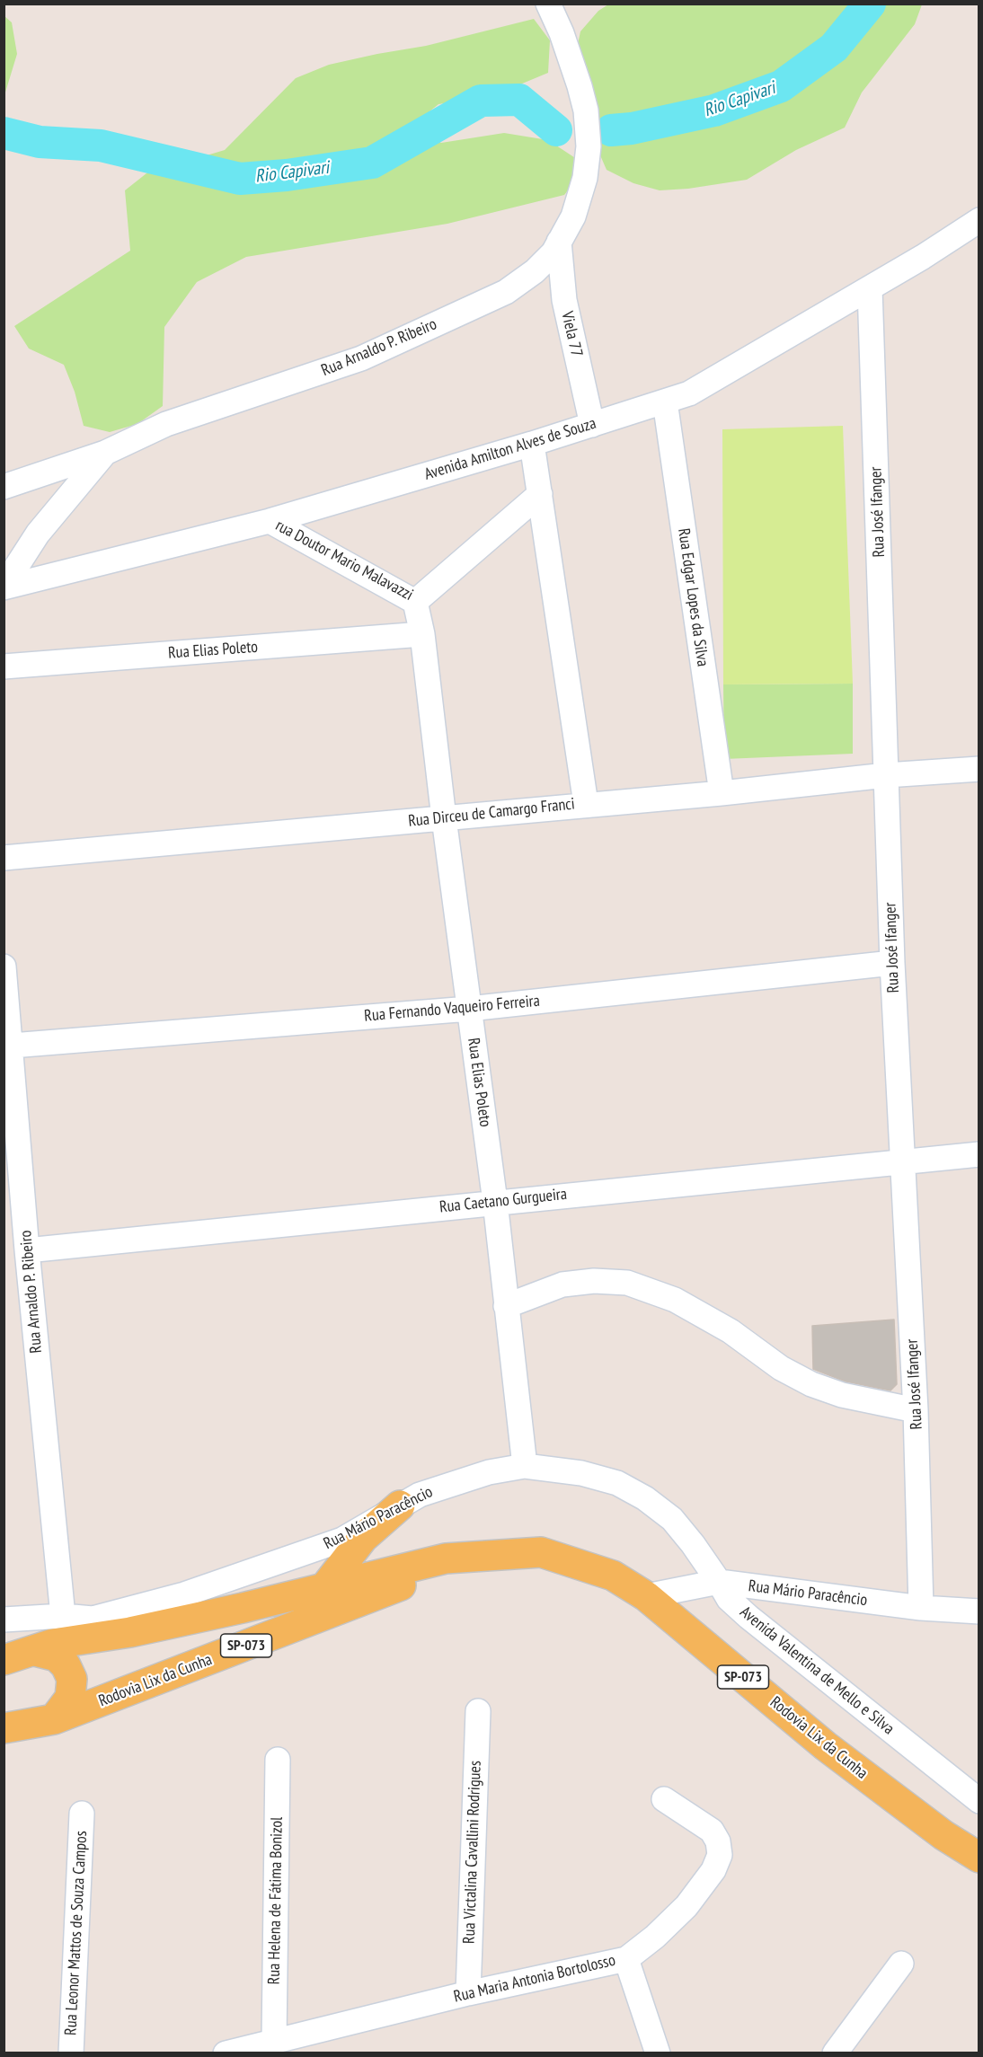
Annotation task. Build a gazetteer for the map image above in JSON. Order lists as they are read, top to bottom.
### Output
{
  "streets": {
    "main road": ["SP-073", "Rodovia Lix da Cunha"],
    "street": [
      "Viela 77",
      "Rua Arnaldo P. Ribeiro",
      "Avenida Amilton Alves de Souza",
      "Rua José Ifanger",
      "rua Doutor Mario Malavazzi",
      "Rua Edgar Lopes da Silva",
      "Rua Elias Poleto",
      "Rua Dirceu de Camargo Franci",
      "Rua Fernando Vaqueiro Ferreira",
      "Rua Caetano Gurgueira",
      "Rua Mário Paracêncio",
      "Avenida Valentina de Mello e Silva",
      "Rua Victalina Cavallini Rodrigues",
      "Rua Helena de Fátima Bonizol",
      "Rua Leonor Mattos de Souza Campos",
      "Rua Maria Antonia Bortolosso"
    ]
  },
  "crossings": [
    ["Viela 77", "Rua Arnaldo P. Ribeiro"],
    ["Viela 77", "Avenida Amilton Alves de Souza"],
    ["Rua Arnaldo P. Ribeiro", "Avenida Amilton Alves de Souza"],
    ["Rua Arnaldo P. Ribeiro", "Rua Fernando Vaqueiro Ferreira"],
    ["Rua Arnaldo P. Ribeiro", "Rua Caetano Gurgueira"],
    ["Rua Arnaldo P. Ribeiro", "Rua Mário Paracêncio"],
    ["Avenida Amilton Alves de Souza", "Rua José Ifanger"],
    ["Avenida Amilton Alves de Souza", "rua Doutor Mario Malavazzi"],
    ["Avenida Amilton Alves de Souza", "Rua Edgar Lopes da Silva"],
    ["Rua José Ifanger", "Rua Dirceu de Camargo Franci"],
    ["Rua José Ifanger", "Rua Fernando Vaqueiro Ferreira"],
    ["Rua José Ifanger", "Rua Caetano Gurgueira"],
    ["Rua José Ifanger", "Rua Mário Paracêncio"],
    ["rua Doutor Mario Malavazzi", "Rua Elias Poleto"],
    ["Rua Edgar Lopes da Silva", "Rua Dirceu de Camargo Franci"],
    ["Rua Elias Poleto", "Rua Dirceu de Camargo Franci"],
    ["Rua Elias Poleto", "Rua Fernando Vaqueiro Ferreira"],
    ["Rua Elias Poleto", "Rua Caetano Gurgueira"],
    ["Rua Elias Poleto", "Rua Mário Paracêncio"],
    ["Rua Mário Paracêncio", "Avenida Valentina de Mello e Silva"],
    ["Rua Victalina Cavallini Rodrigues", "Rua Maria Antonia Bortolosso"],
    ["Rua Helena de Fátima Bonizol", "Rua Maria Antonia Bortolosso"]
  ],
  "water": ["Rio Capivari"]
}
